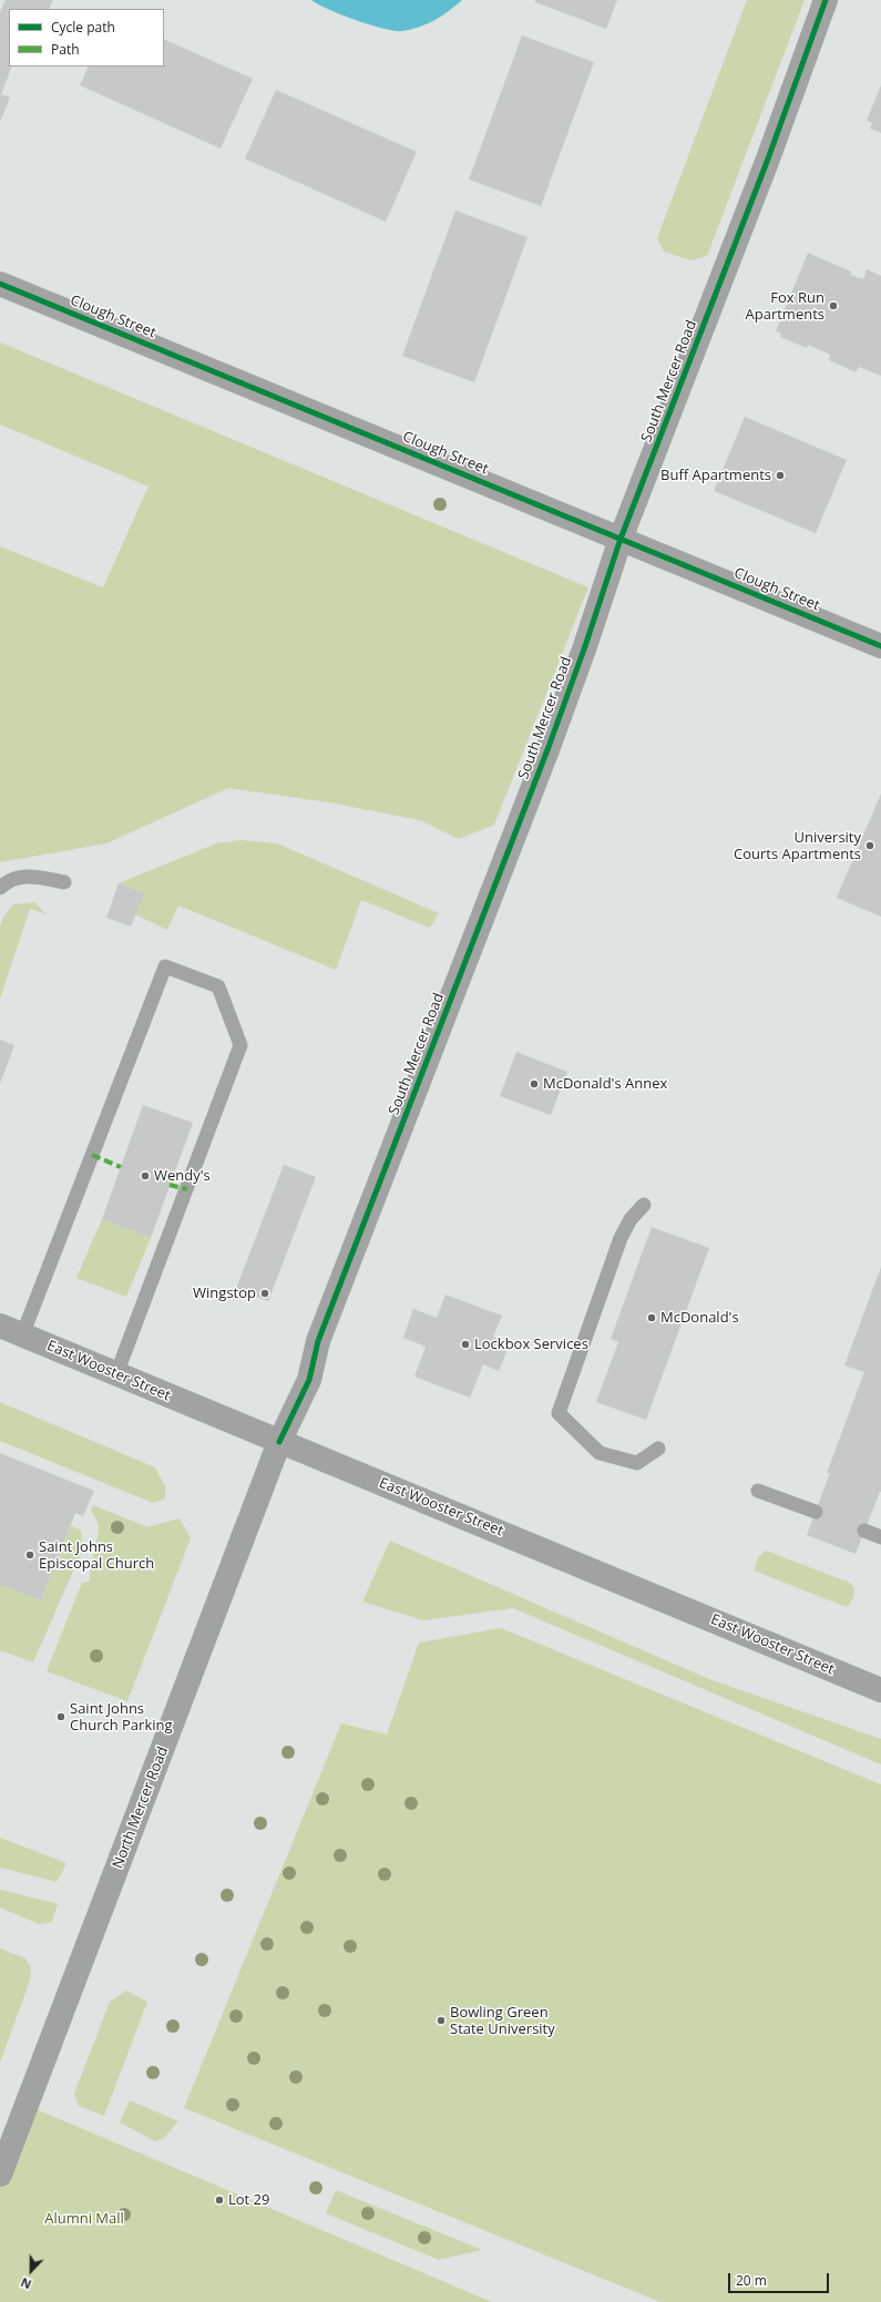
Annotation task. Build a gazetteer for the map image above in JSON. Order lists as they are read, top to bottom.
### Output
{
  "streets": {
    "main road": ["East Wooster Street", "North Mercer Road"],
    "street": ["Clough Street", "South Mercer Road"]
  },
  "crossings": [
    ["Clough Street", "South Mercer Road"],
    ["South Mercer Road", "East Wooster Street"],
    ["South Mercer Road", "North Mercer Road"],
    ["East Wooster Street", "North Mercer Road"]
  ],
  "parks": ["Alumni Mall"],
  "places": [
    "Fox Run Apartments",
    "Buff Apartments",
    "University Courts Apartments",
    "McDonald's Annex",
    "Wendy's",
    "Wingstop",
    "McDonald's",
    "Lockbox Services",
    "Saint Johns Episcopal Church",
    "Saint Johns Church Parking",
    "Bowling Green State University",
    "Lot 29"
  ],
  "legend": ["Cycle path", "Path"],
  "scale_bar": "20 m",
  "north": "bottom"
}
